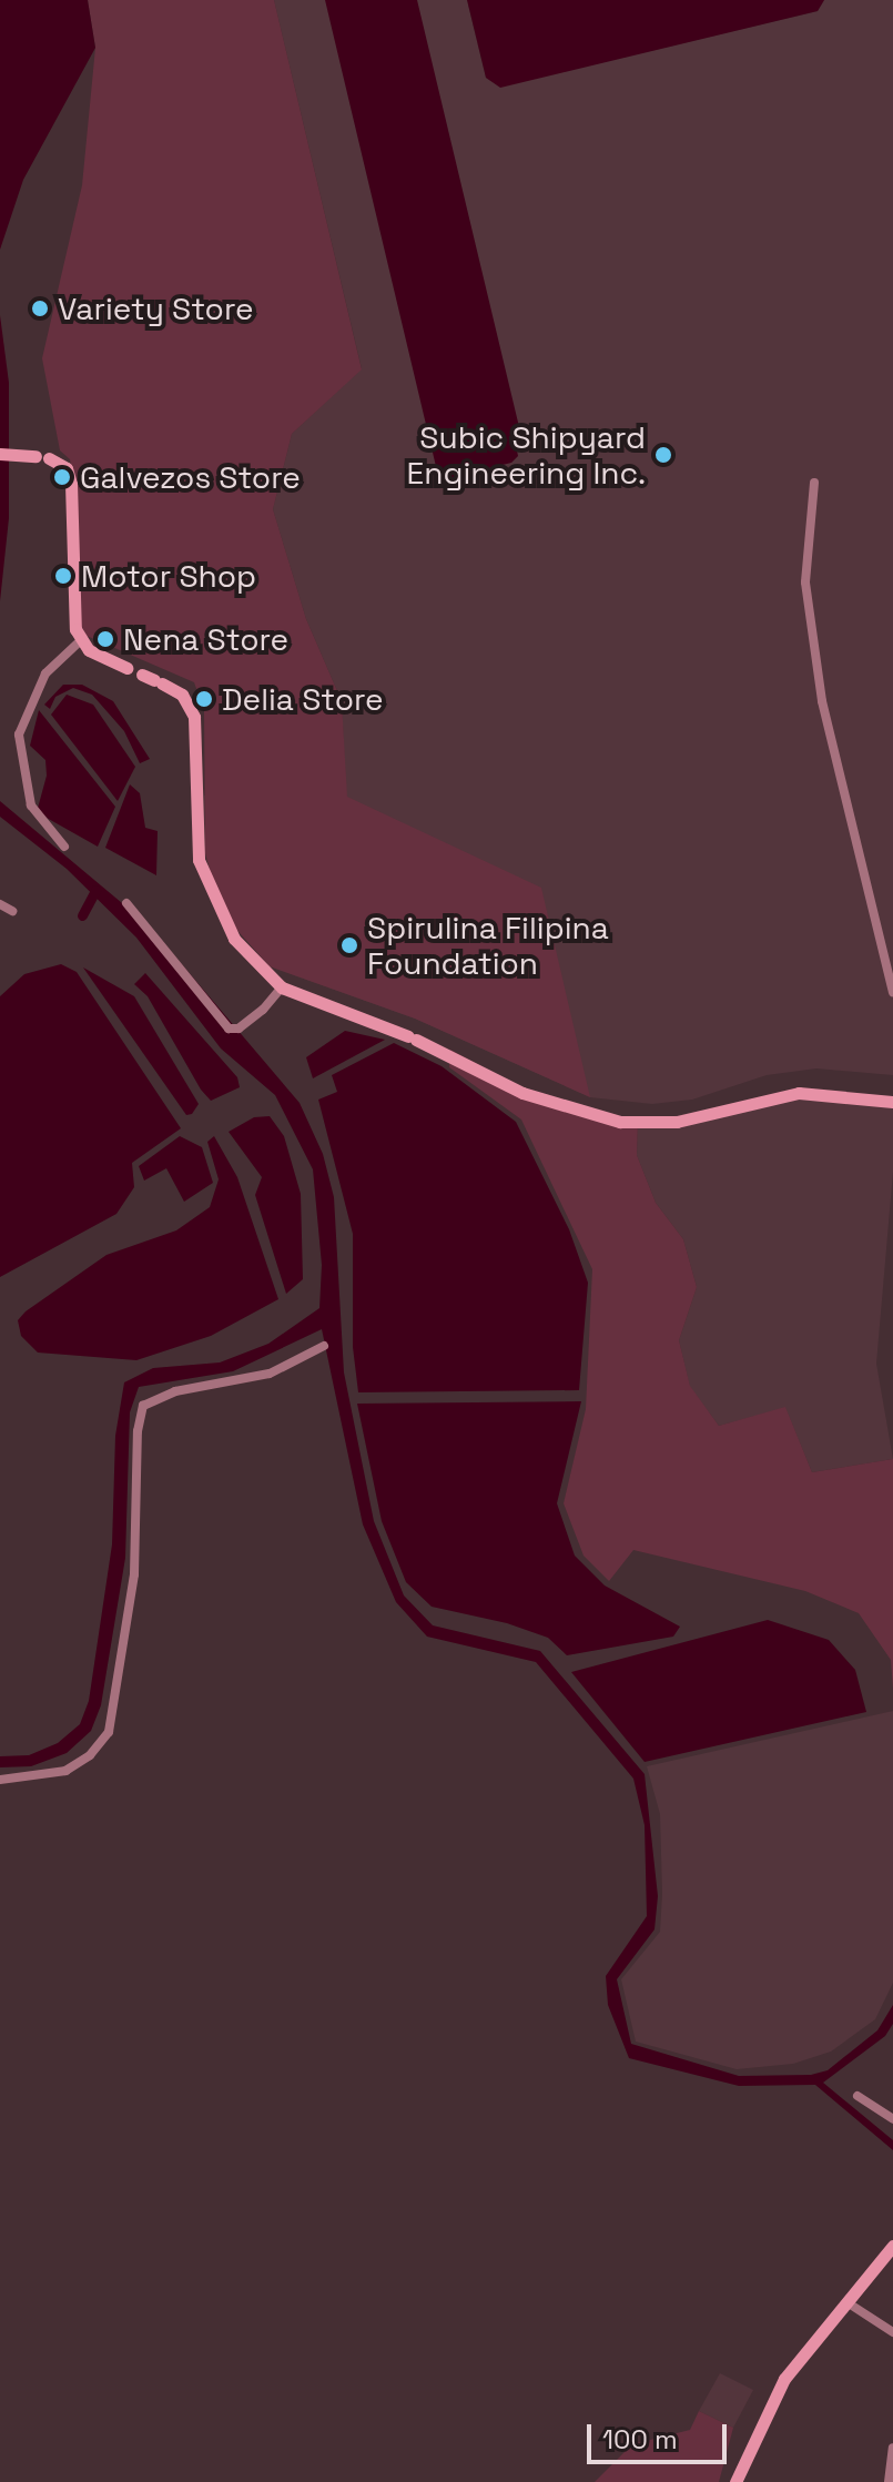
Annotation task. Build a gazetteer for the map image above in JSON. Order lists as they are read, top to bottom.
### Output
{
  "places": [
    "Variety Store",
    "Subic Shipyard Engineering Inc.",
    "Galvezos Store",
    "Motor Shop",
    "Nena Store",
    "Delia Store",
    "Spirulina Filipina Foundation"
  ],
  "scale_bar": "100 m"
}
